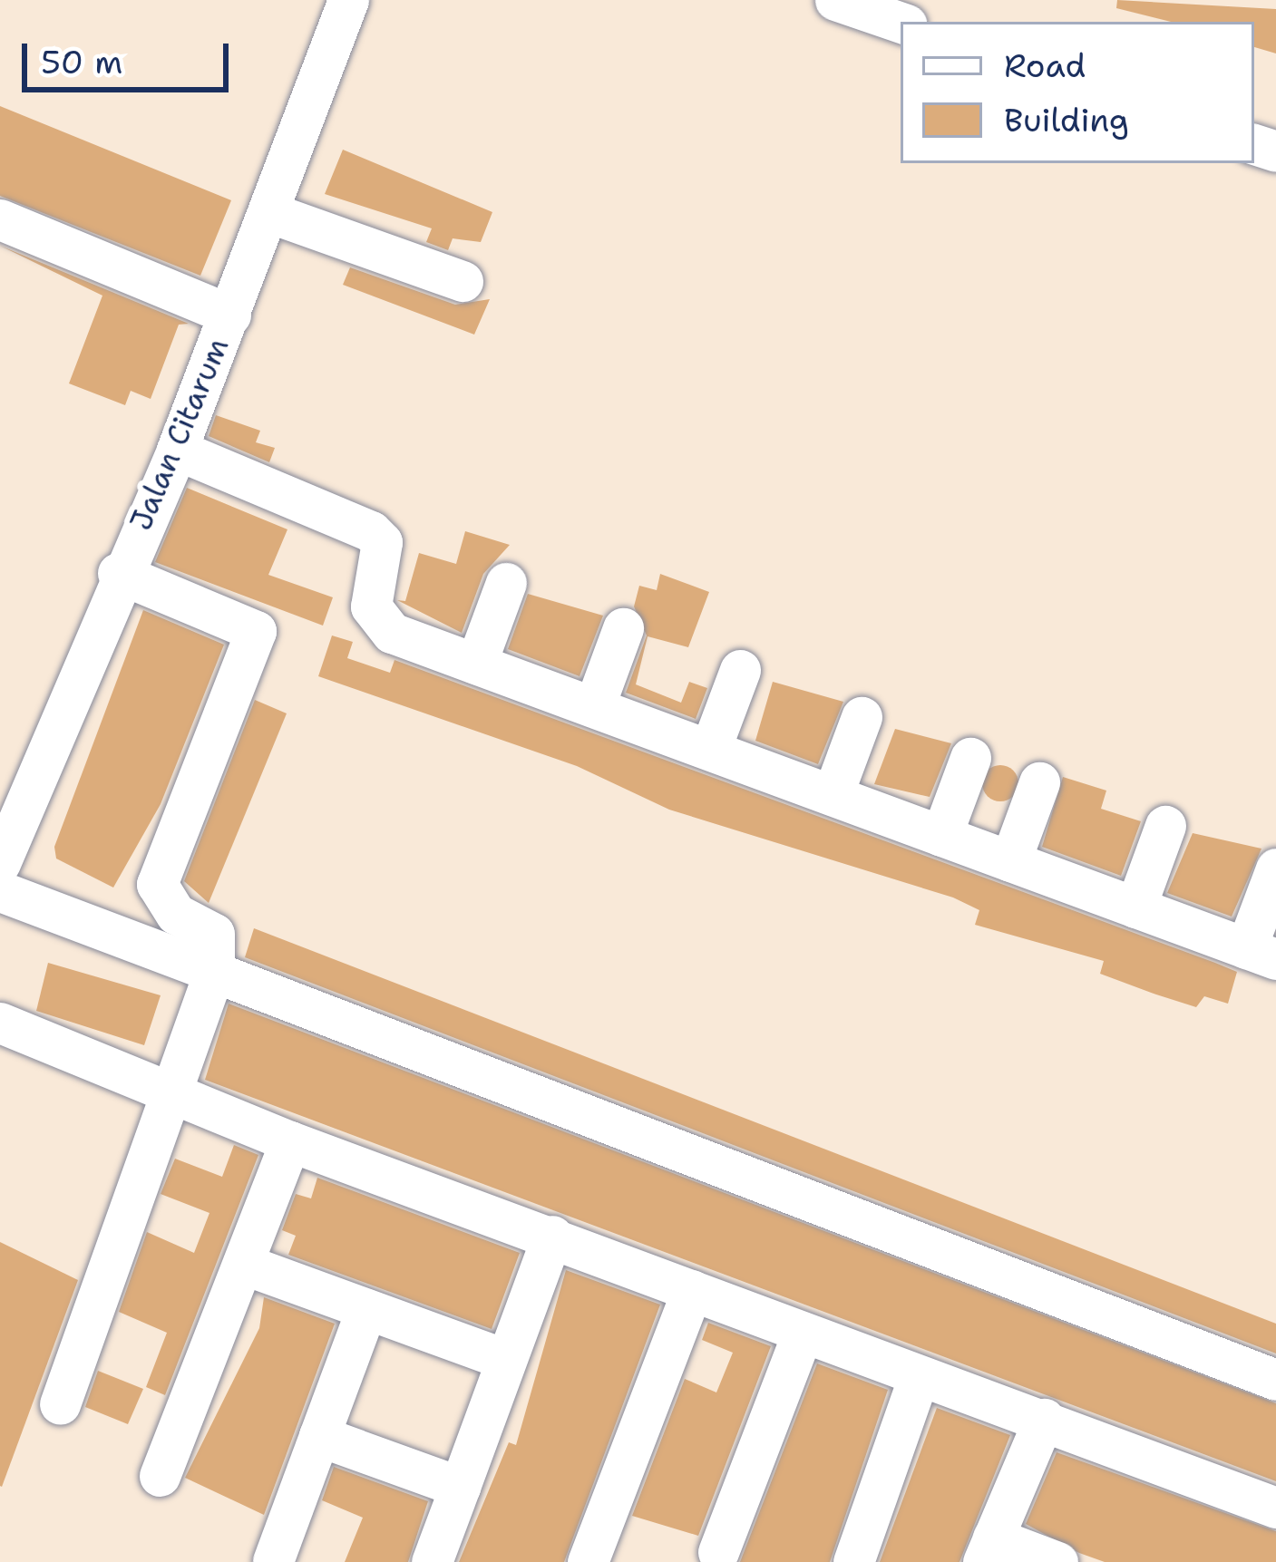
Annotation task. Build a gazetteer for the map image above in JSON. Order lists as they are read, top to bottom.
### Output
{
  "streets": {
    "street": ["Jalan Citarum"]
  },
  "legend": ["Road", "Building"],
  "scale_bar": "50 m"
}
